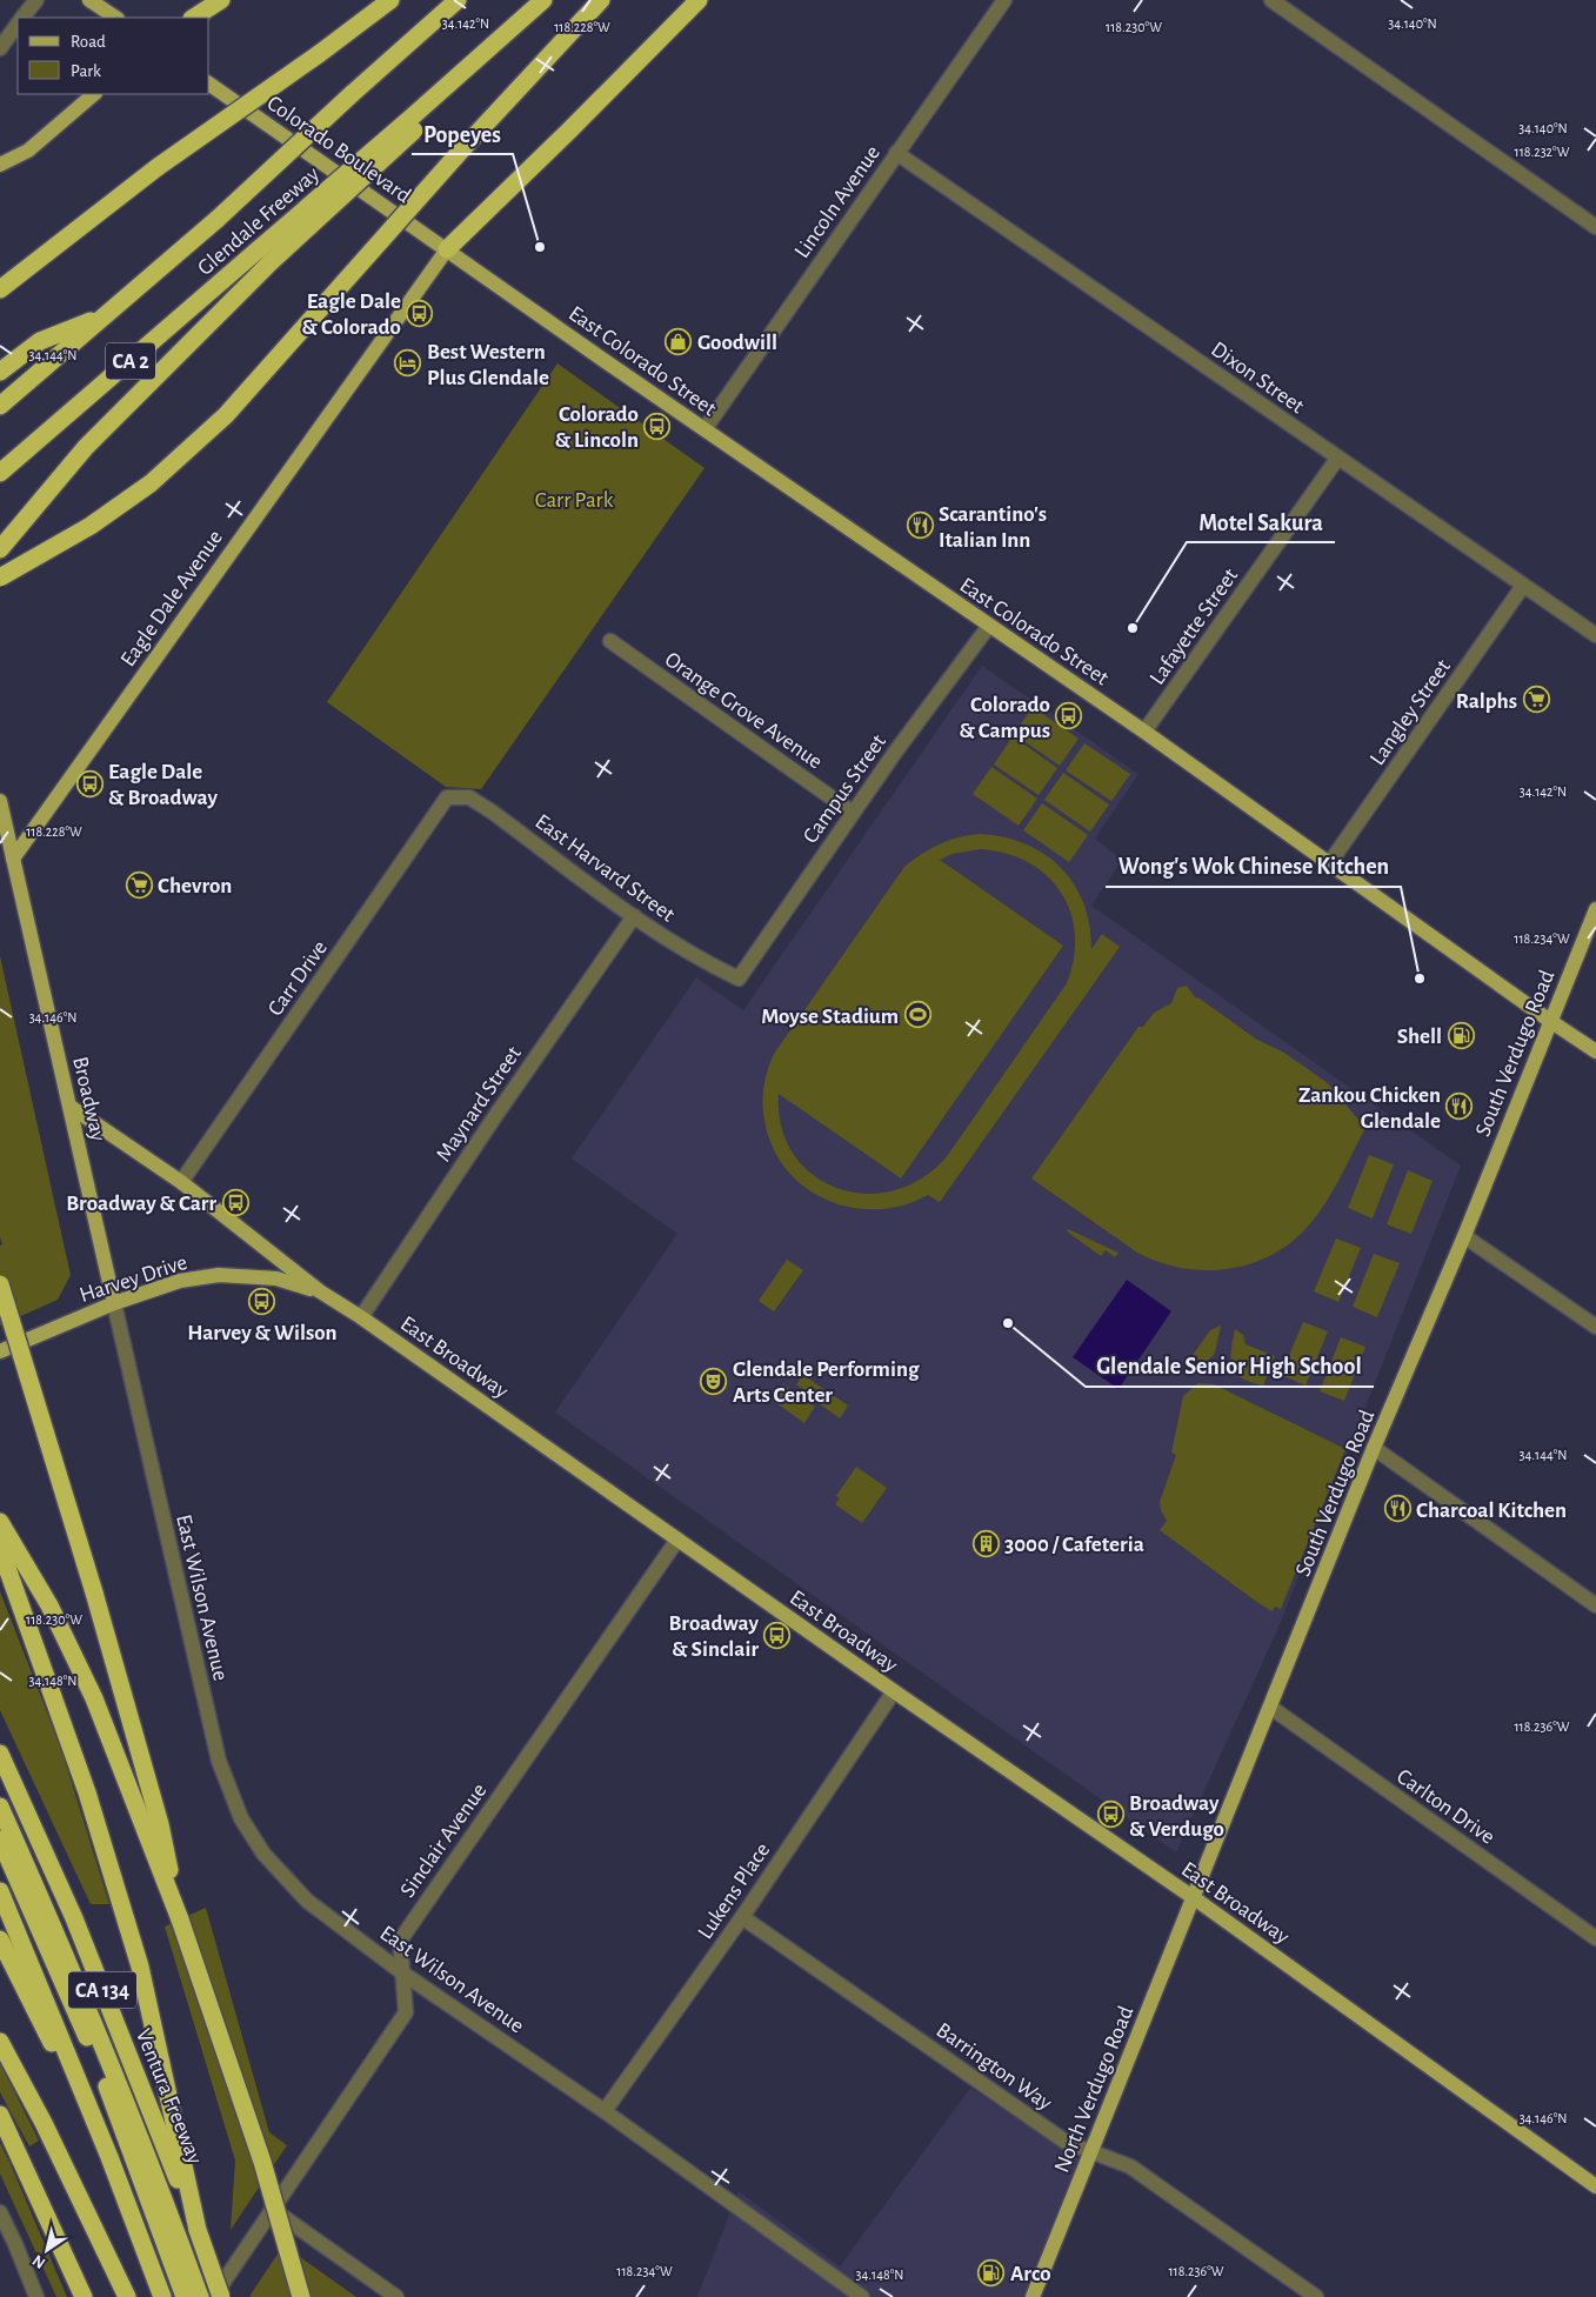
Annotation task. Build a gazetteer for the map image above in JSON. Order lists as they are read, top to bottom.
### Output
{
  "streets": {
    "highway": [
      "Glendale Freeway",
      "CA 2",
      "CA 134",
      "Ventura Freeway"
    ],
    "main road": [
      "Colorado Boulevard",
      "East Colorado Street",
      "Eagle Dale Avenue",
      "South Verdugo Road",
      "Broadway",
      "Harvey Drive",
      "East Broadway",
      "North Verdugo Road"
    ],
    "street": [
      "Lincoln Avenue",
      "Dixon Street",
      "Lafayette Street",
      "Orange Grove Avenue",
      "Langley Street",
      "Campus Street",
      "East Harvard Street",
      "Carr Drive",
      "Maynard Street",
      "East Wilson Avenue",
      "Carlton Drive",
      "Sinclair Avenue",
      "Lukens Place",
      "Barrington Way"
    ]
  },
  "crossings": [
    ["Colorado Boulevard", "East Colorado Street"],
    ["Colorado Boulevard", "Eagle Dale Avenue"],
    ["Lincoln Avenue", "East Colorado Street"],
    ["Lincoln Avenue", "Dixon Street"],
    ["East Colorado Street", "Eagle Dale Avenue"],
    ["East Colorado Street", "Lafayette Street"],
    ["East Colorado Street", "Langley Street"],
    ["East Colorado Street", "Campus Street"],
    ["East Colorado Street", "South Verdugo Road"],
    ["Dixon Street", "Lafayette Street"],
    ["Dixon Street", "Langley Street"],
    ["Eagle Dale Avenue", "Broadway"],
    ["Orange Grove Avenue", "Campus Street"],
    ["Campus Street", "East Harvard Street"],
    ["East Harvard Street", "Carr Drive"],
    ["East Harvard Street", "Maynard Street"],
    ["Carr Drive", "East Broadway"],
    ["South Verdugo Road", "East Broadway"],
    ["South Verdugo Road", "Carlton Drive"],
    ["South Verdugo Road", "North Verdugo Road"],
    ["Broadway", "Harvey Drive"],
    ["Broadway", "East Broadway"],
    ["Broadway", "East Wilson Avenue"],
    ["Maynard Street", "East Broadway"],
    ["Harvey Drive", "East Broadway"],
    ["Harvey Drive", "East Wilson Avenue"],
    ["East Broadway", "Sinclair Avenue"],
    ["East Broadway", "Lukens Place"],
    ["East Broadway", "North Verdugo Road"],
    ["East Wilson Avenue", "Sinclair Avenue"],
    ["East Wilson Avenue", "Lukens Place"],
    ["Lukens Place", "Barrington Way"],
    ["Barrington Way", "North Verdugo Road"]
  ],
  "parks": ["Carr Park"],
  "places": {
    "other": [
      "Popeyes",
      "Motel Sakura",
      "Wong's Wok Chinese Kitchen",
      "Glendale Senior High School"
    ],
    "bus stop": [
      "Eagle Dale & Colorado",
      "Colorado & Lincoln",
      "Colorado & Campus",
      "Eagle Dale & Broadway",
      "Broadway & Carr",
      "Harvey & Wilson",
      "Broadway & Sinclair",
      "Broadway & Verdugo"
    ],
    "shop": ["Goodwill"],
    "hotel": ["Best Western Plus Glendale"],
    "restaurant": ["Scarantino's Italian Inn", "Zankou Chicken Glendale", "Charcoal Kitchen"],
    "supermarket": ["Ralphs", "Chevron"],
    "sports": ["Moyse Stadium"],
    "fuel station": ["Shell", "Arco"],
    "theatre": ["Glendale Performing Arts Center"],
    "building": ["3000 / Cafeteria"]
  },
  "legend": ["Road", "Park"],
  "north": "bottom left",
  "coordinates": [
    "34.140°N",
    "34.142°N",
    "118.228°W",
    "118.230°W",
    "118.232°W",
    "34.144°N",
    "118.234°W",
    "34.146°N",
    "34.148°N",
    "118.236°W"
  ]
}
